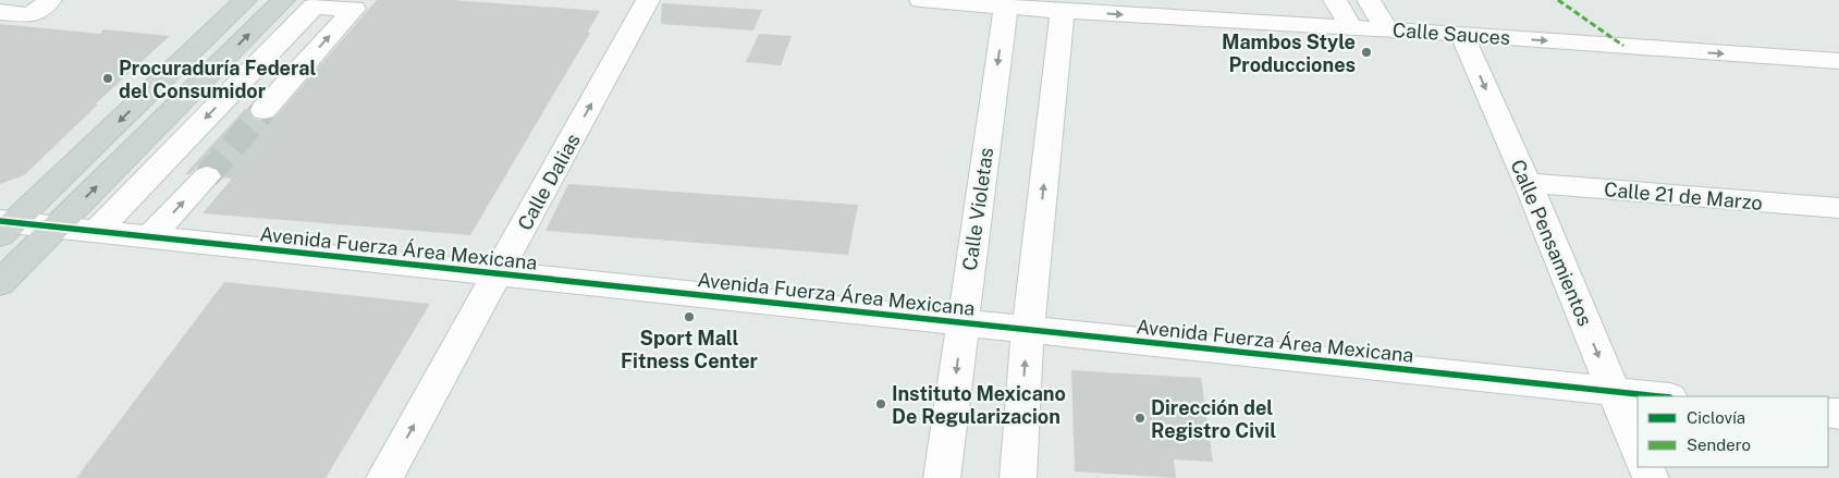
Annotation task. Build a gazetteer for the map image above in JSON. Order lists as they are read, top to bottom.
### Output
{
  "streets": {
    "street": [
      "Calle Sauces",
      "Calle Dalias",
      "Calle 21 de Marzo",
      "Calle Violetas",
      "Calle Pensamientos",
      "Avenida Fuerza Área Mexicana"
    ]
  },
  "crossings": [
    ["Calle Sauces", "Calle Violetas"],
    ["Calle Sauces", "Calle Pensamientos"],
    ["Calle Dalias", "Avenida Fuerza Área Mexicana"],
    ["Calle 21 de Marzo", "Calle Pensamientos"],
    ["Calle Violetas", "Avenida Fuerza Área Mexicana"],
    ["Calle Pensamientos", "Avenida Fuerza Área Mexicana"]
  ],
  "one_way": ["Calle Sauces", "Calle Dalias", "Calle Pensamientos"],
  "places": [
    "Mambos Style Producciones",
    "Procuraduría Federal del Consumidor",
    "Sport Mall Fitness Center",
    "Instituto Mexicano De Regularizacion",
    "Dirección del Registro Civil"
  ],
  "legend": ["Ciclovía", "Sendero"]
}
